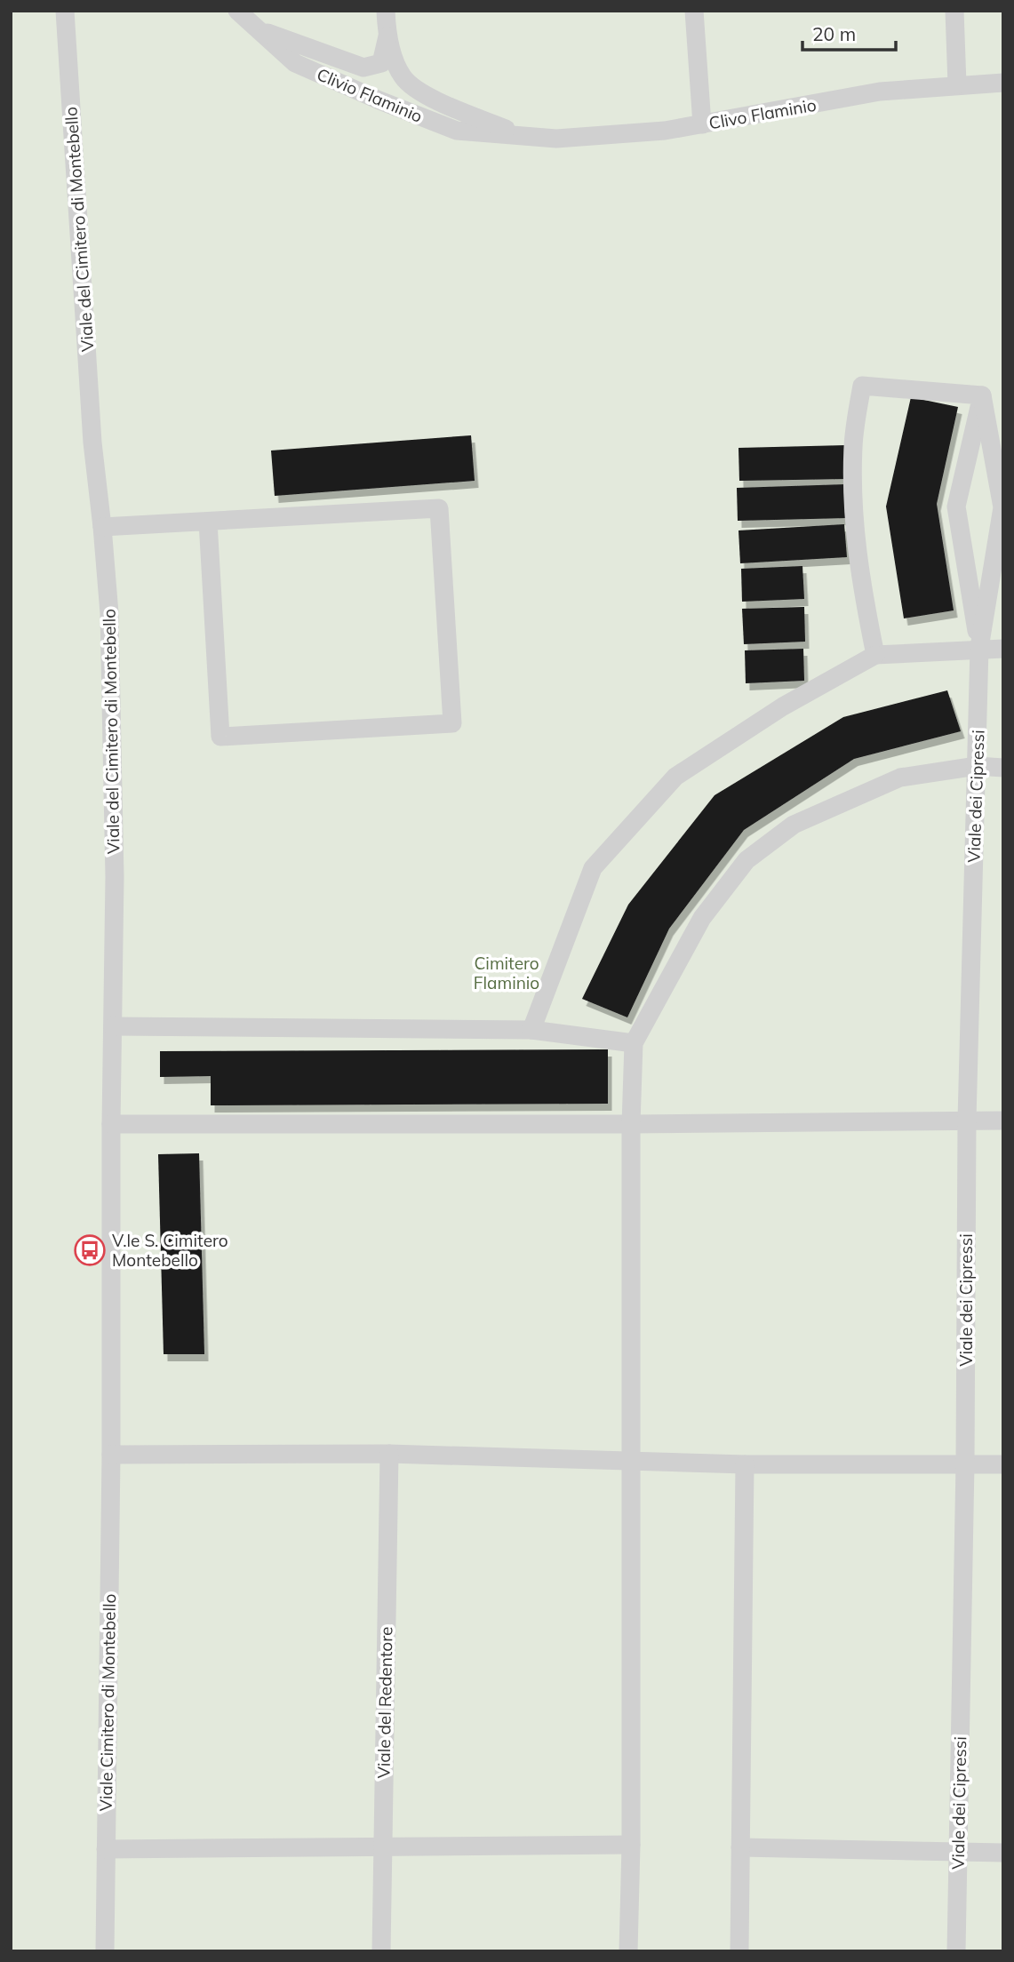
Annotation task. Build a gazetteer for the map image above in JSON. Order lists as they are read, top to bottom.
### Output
{
  "streets": {
    "lane": [
      "Clivio Flaminio",
      "Clivo Flaminio",
      "Viale del Cimitero di Montebello",
      "Viale dei Cipressi",
      "Viale Cimitero di Montebello",
      "Viale del Redentore"
    ]
  },
  "crossings": [
    ["Clivio Flaminio", "Clivo Flaminio"],
    ["Viale del Cimitero di Montebello", "Viale Cimitero di Montebello"]
  ],
  "parks": ["Cimitero Flaminio"],
  "places": {
    "bus stop": ["V.le S. Cimitero Montebello"]
  },
  "scale_bar": "20 m"
}
